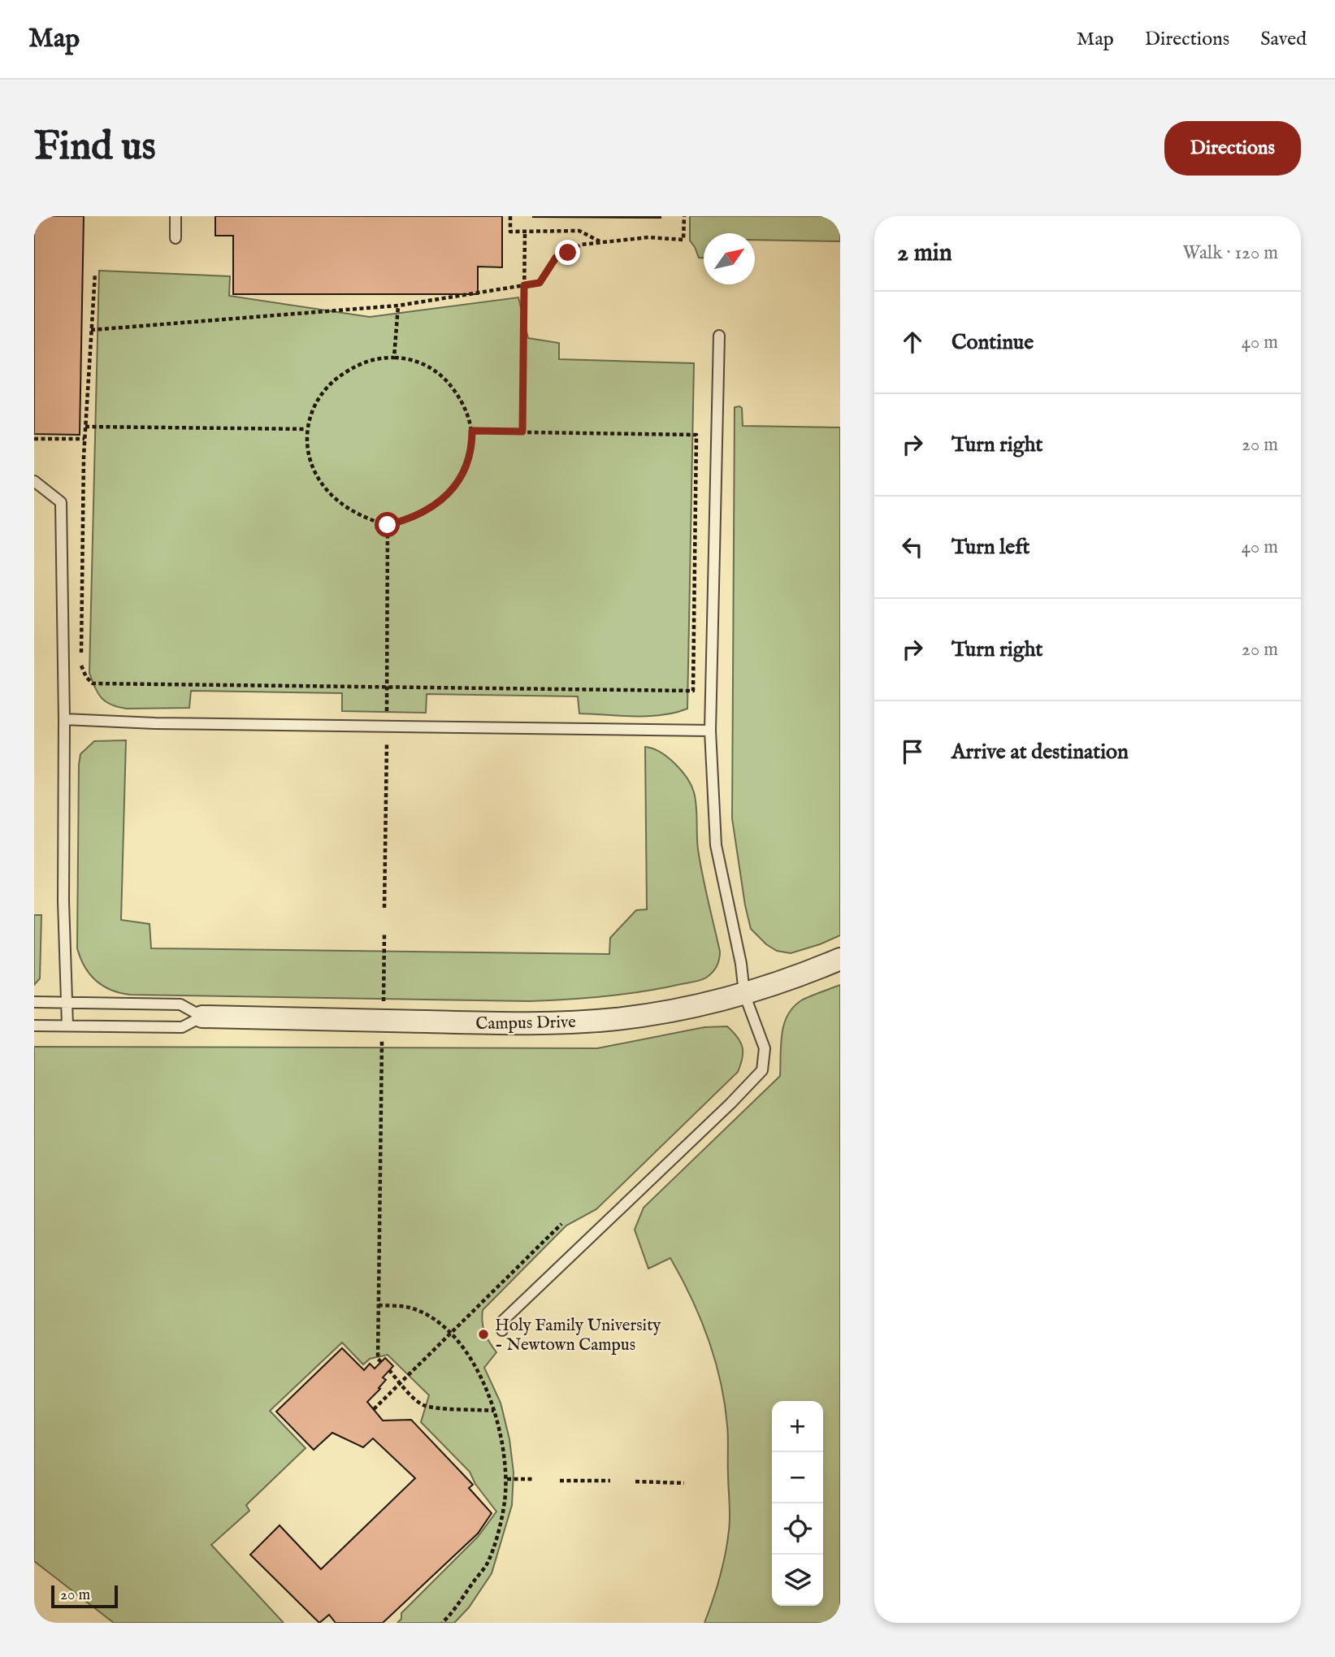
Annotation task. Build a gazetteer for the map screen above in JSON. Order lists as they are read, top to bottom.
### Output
{
  "streets": {
    "street": ["Campus Drive"]
  },
  "places": ["Holy Family University - Newtown Campus"],
  "scale_bar": "20 m",
  "north": "top right",
  "page": {
    "header": "Map",
    "nav": ["Map", "Directions", "Saved"],
    "buttons": "Directions",
    "title": "Find us",
    "heading": ["2 min", "Walk · 120 m"],
    "list": [
      ["Continue", "40 m"],
      ["Turn right", "20 m"],
      ["Turn left", "40 m"],
      ["Turn right", "20 m"],
      "Arrive at destination"
    ],
    "map_buttons": ["+", "−"],
    "scale": "20 m"
  }
}
